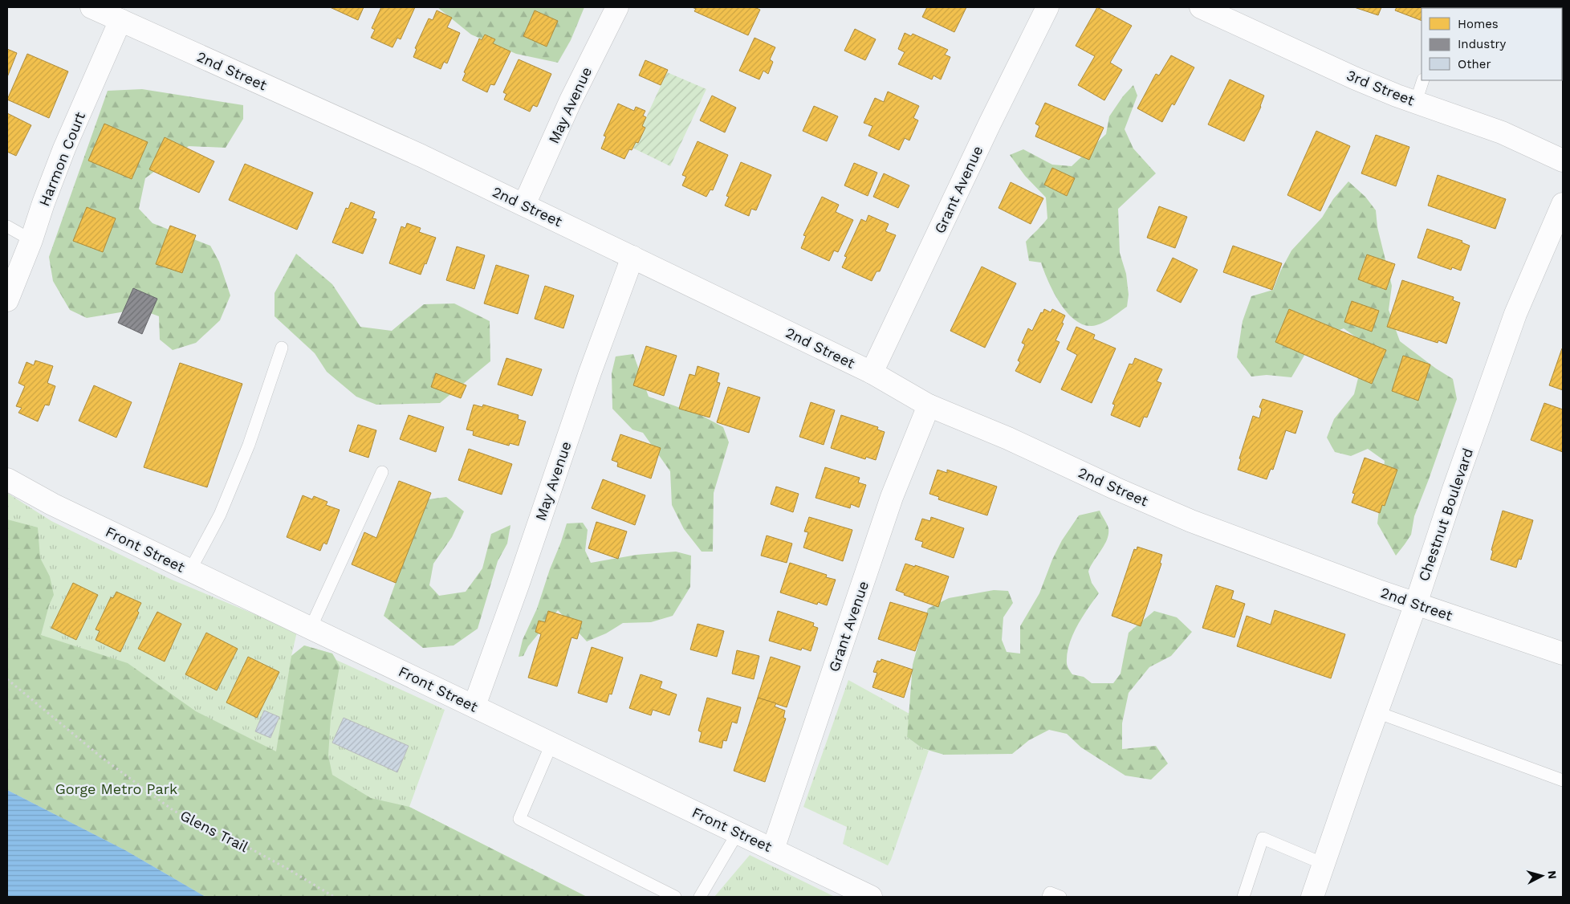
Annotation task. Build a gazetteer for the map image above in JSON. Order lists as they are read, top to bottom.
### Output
{
  "streets": {
    "street": [
      "2nd Street",
      "3rd Street",
      "May Avenue",
      "Harmon Court",
      "Grant Avenue",
      "Chestnut Boulevard",
      "Front Street"
    ],
    "path": ["Glens Trail"]
  },
  "crossings": [
    ["2nd Street", "May Avenue"],
    ["2nd Street", "Harmon Court"],
    ["2nd Street", "Grant Avenue"],
    ["2nd Street", "Chestnut Boulevard"],
    ["May Avenue", "Front Street"],
    ["Grant Avenue", "Front Street"]
  ],
  "parks": ["Gorge Metro Park"],
  "legend": ["Homes", "Industry", "Other"],
  "north": "right"
}
